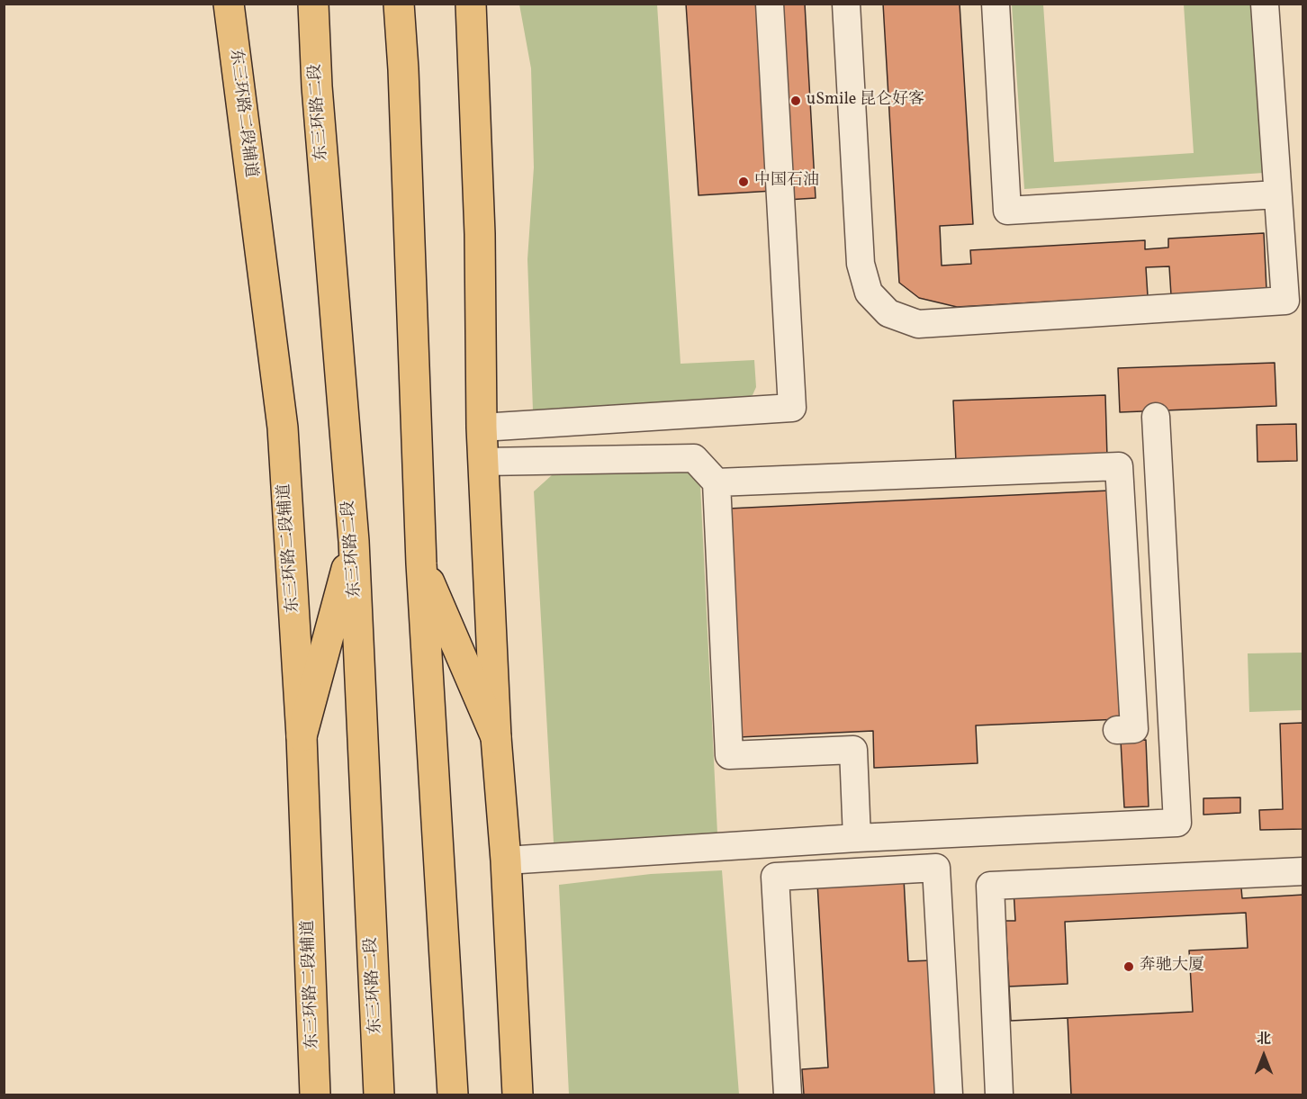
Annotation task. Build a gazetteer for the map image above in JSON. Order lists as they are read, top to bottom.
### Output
{
  "streets": {
    "main road": ["东三环路二段", "东三环路二段辅道"]
  },
  "places": ["uSmile 昆仑好客", "中国石油", "奔驰大厦"],
  "north": "top"
}
